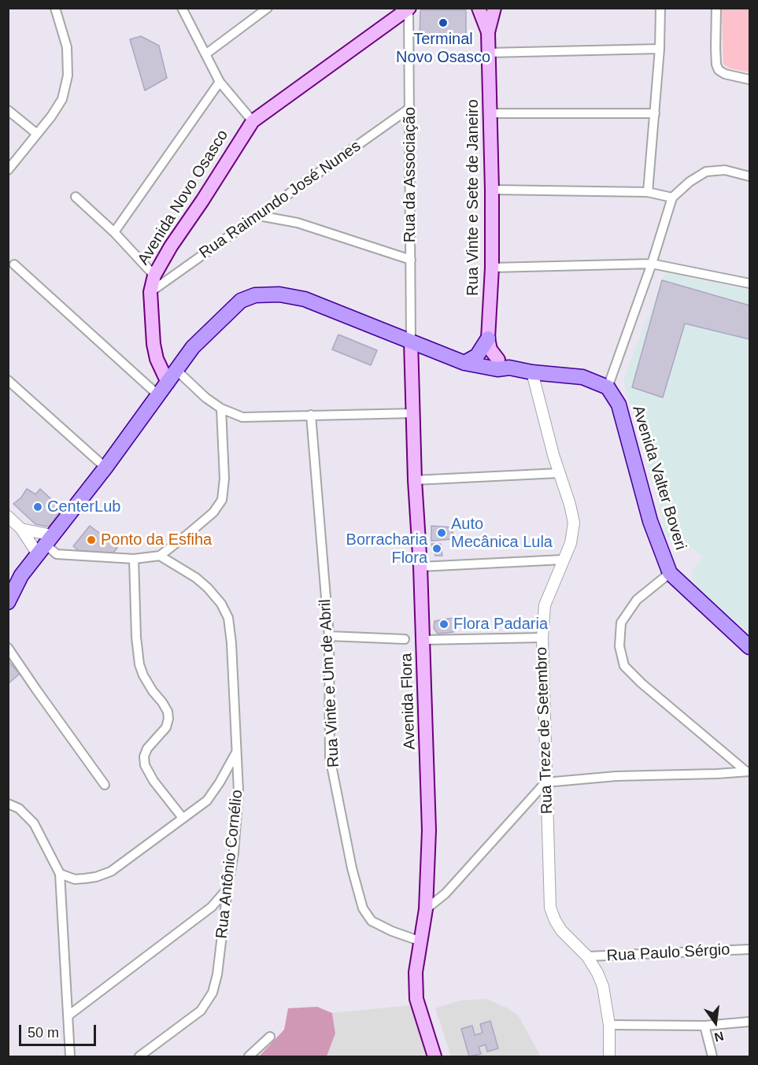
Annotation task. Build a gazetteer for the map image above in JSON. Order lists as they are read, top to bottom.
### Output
{
  "streets": {
    "main road": [
      "Avenida Novo Osasco",
      "Rua Vinte e Sete de Janeiro",
      "Avenida Valter Boveri",
      "Avenida Flora"
    ],
    "street": [
      "Rua da Associação",
      "Rua Raimundo José Nunes",
      "Rua Vinte e Um de Abril",
      "Rua Treze de Setembro",
      "Rua Antônio Cornélio",
      "Rua Paulo Sérgio"
    ]
  },
  "crossings": [
    ["Rua da Associação", "Avenida Novo Osasco"],
    ["Rua da Associação", "Rua Raimundo José Nunes"],
    ["Rua da Associação", "Avenida Flora"],
    ["Avenida Novo Osasco", "Rua Raimundo José Nunes"],
    ["Rua Vinte e Um de Abril", "Avenida Flora"],
    ["Rua Treze de Setembro", "Rua Paulo Sérgio"]
  ],
  "places": [
    "Terminal Novo Osasco",
    "CenterLub",
    "Auto Mecânica Lula",
    "Ponto da Esfiha",
    "Borracharia Flora",
    "Flora Padaria"
  ],
  "scale_bar": "50 m",
  "north": "bottom"
}
